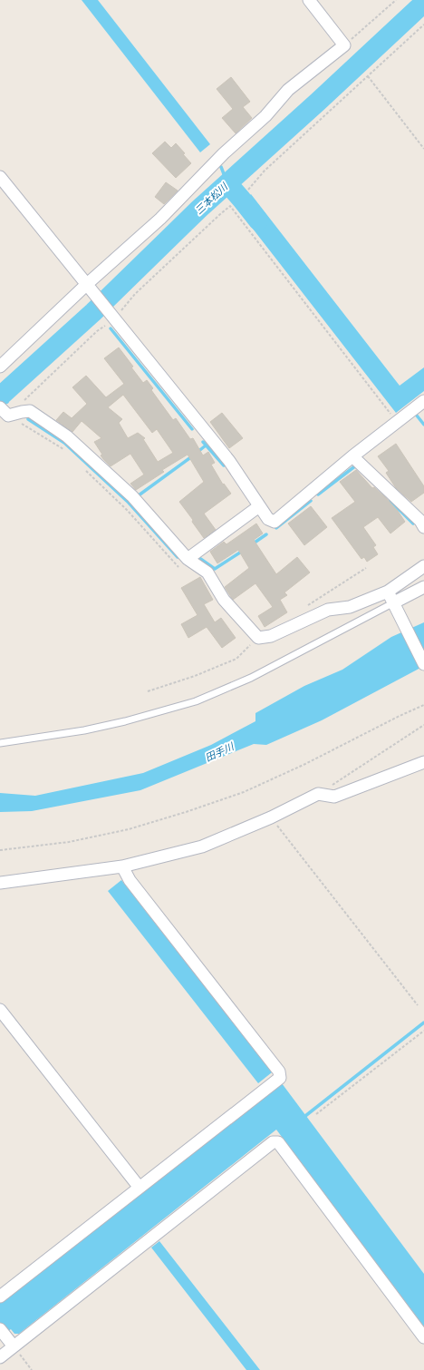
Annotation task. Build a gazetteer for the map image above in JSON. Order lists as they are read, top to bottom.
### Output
{
  "water": ["三本松川", "田手川"]
}
